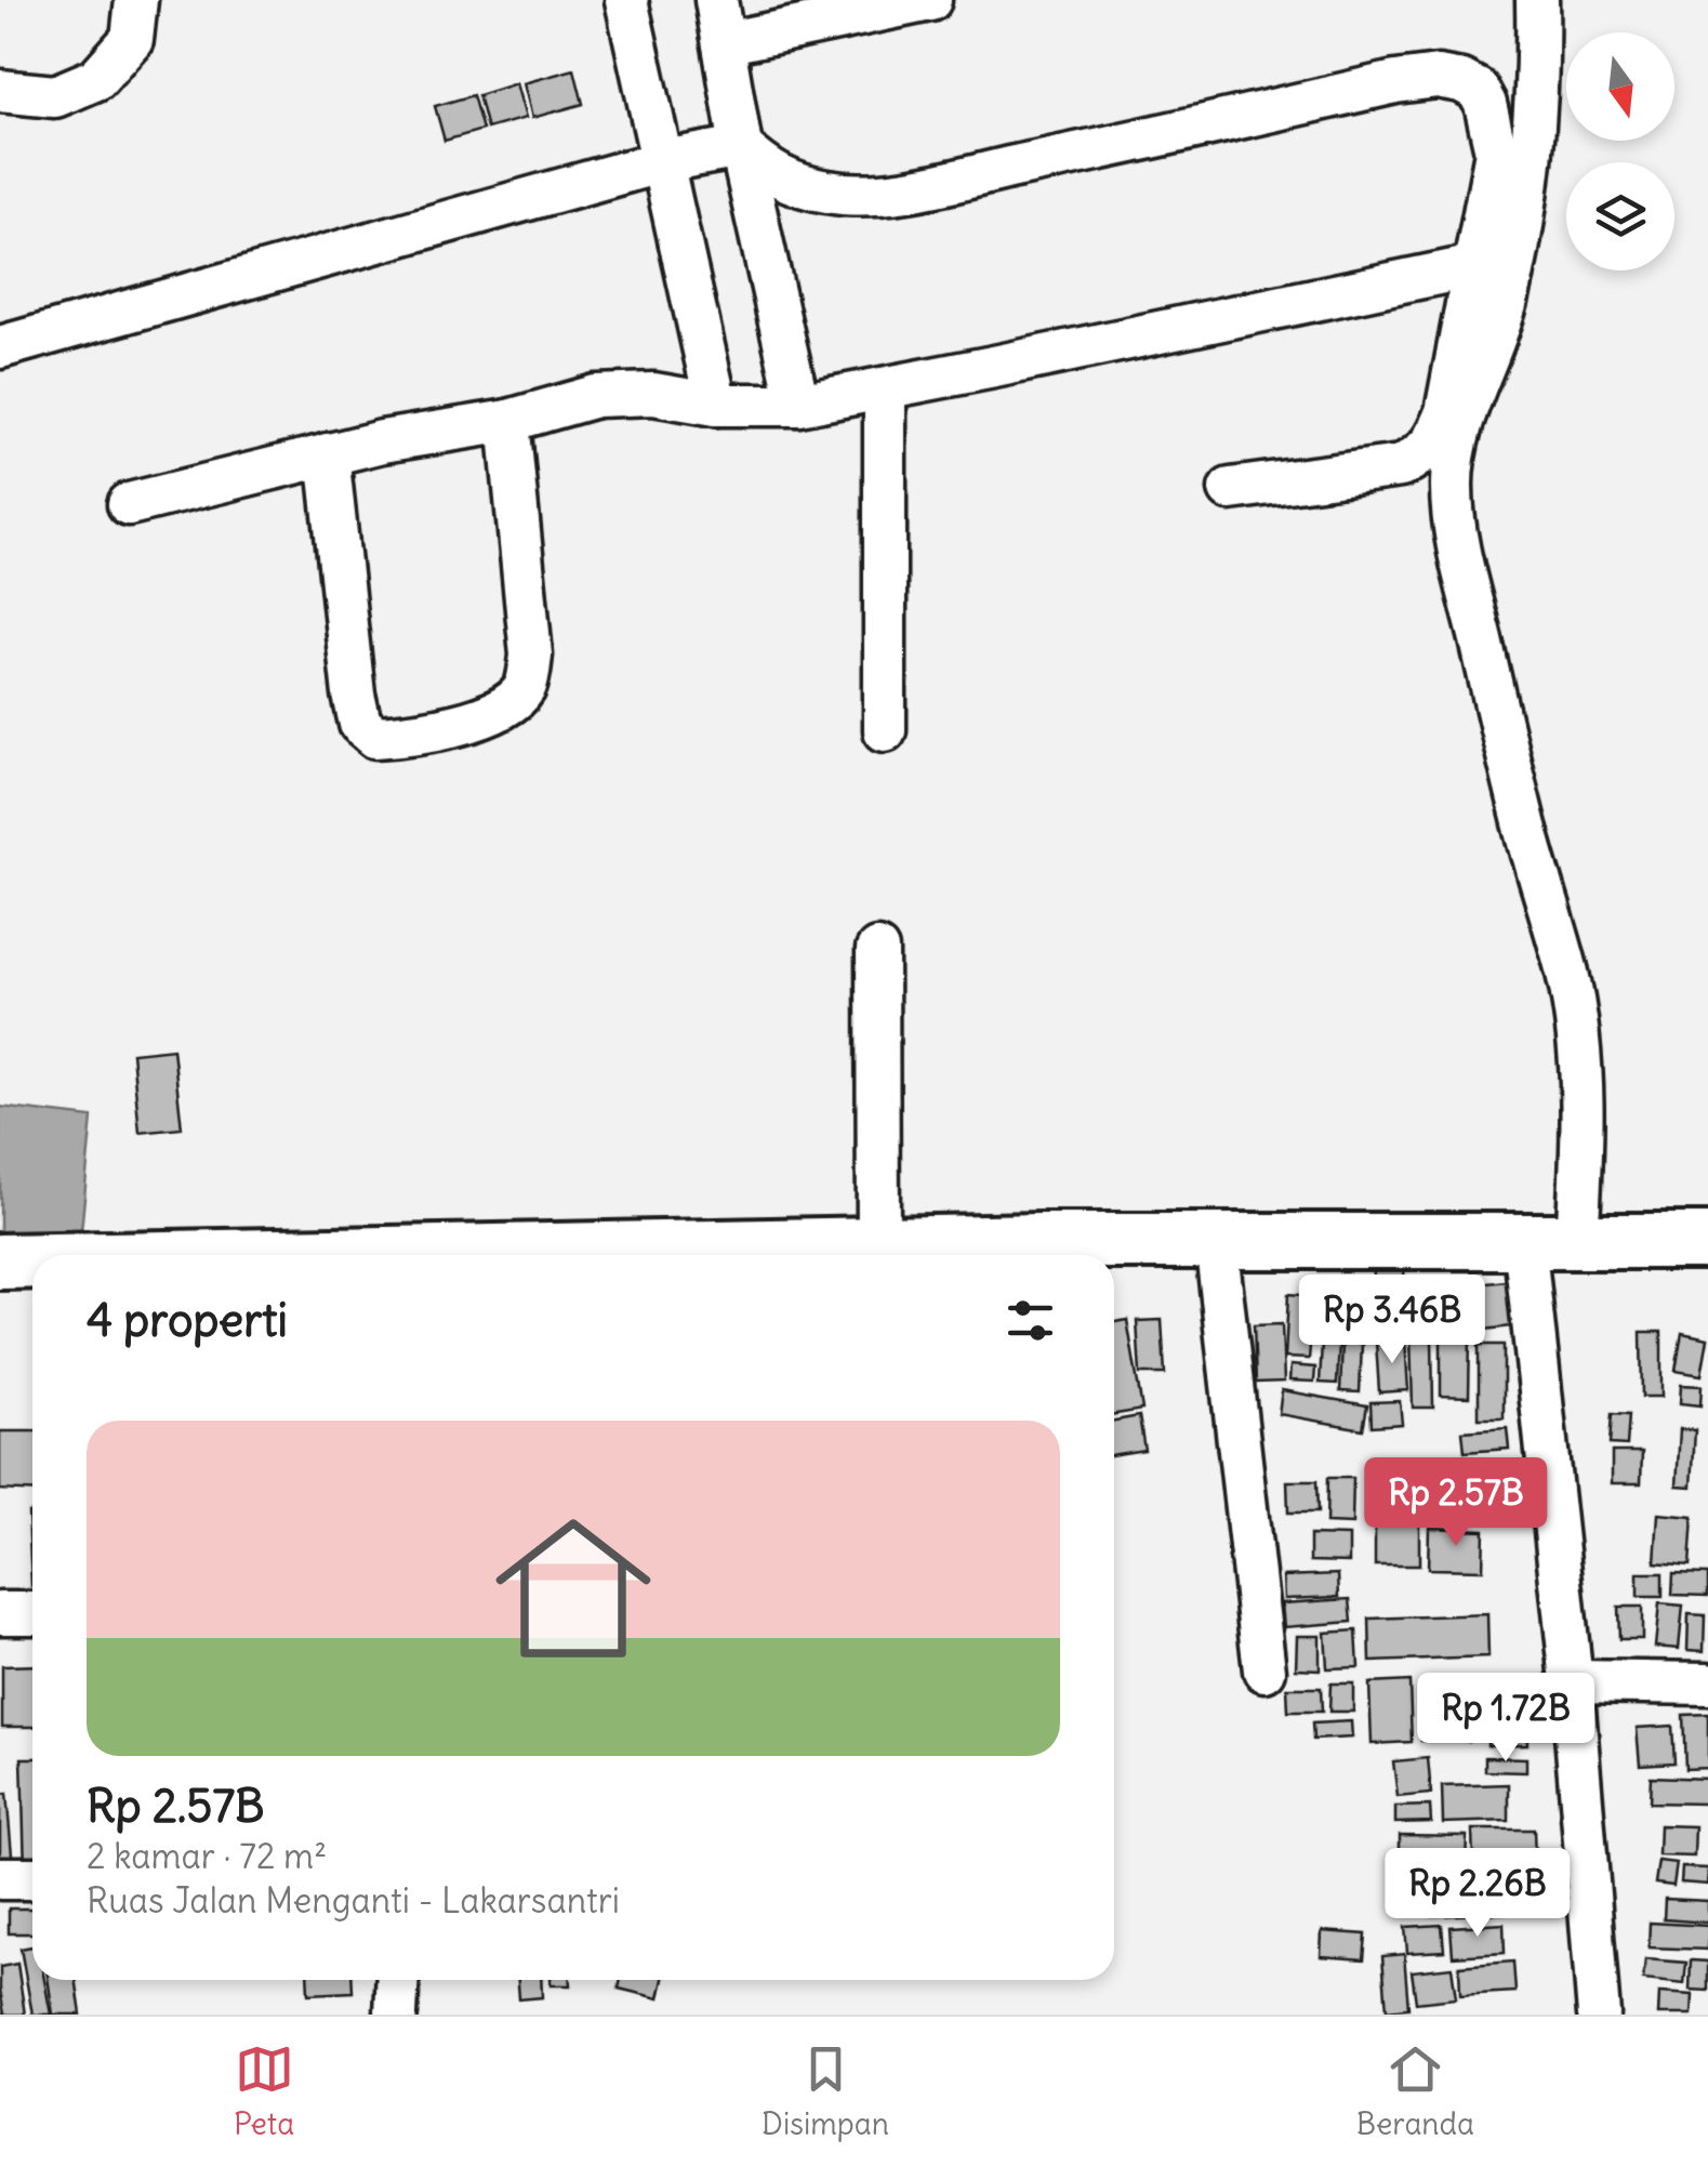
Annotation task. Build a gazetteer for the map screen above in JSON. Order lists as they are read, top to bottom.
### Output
{
  "north": "bottom",
  "page": {
    "heading": "4 properti",
    "price": [
      "Rp 3.46B",
      "Rp 2.57B",
      "Rp 1.72B",
      "Rp 2.26B"
    ],
    "list": [
      {
        "name": "Rp 2.57B",
        "note": "2 kamar · 72 m² · Ruas Jalan Menganti - Lakarsantri"
      }
    ],
    "tabs": ["Peta", "Disimpan", "Beranda"]
  }
}
